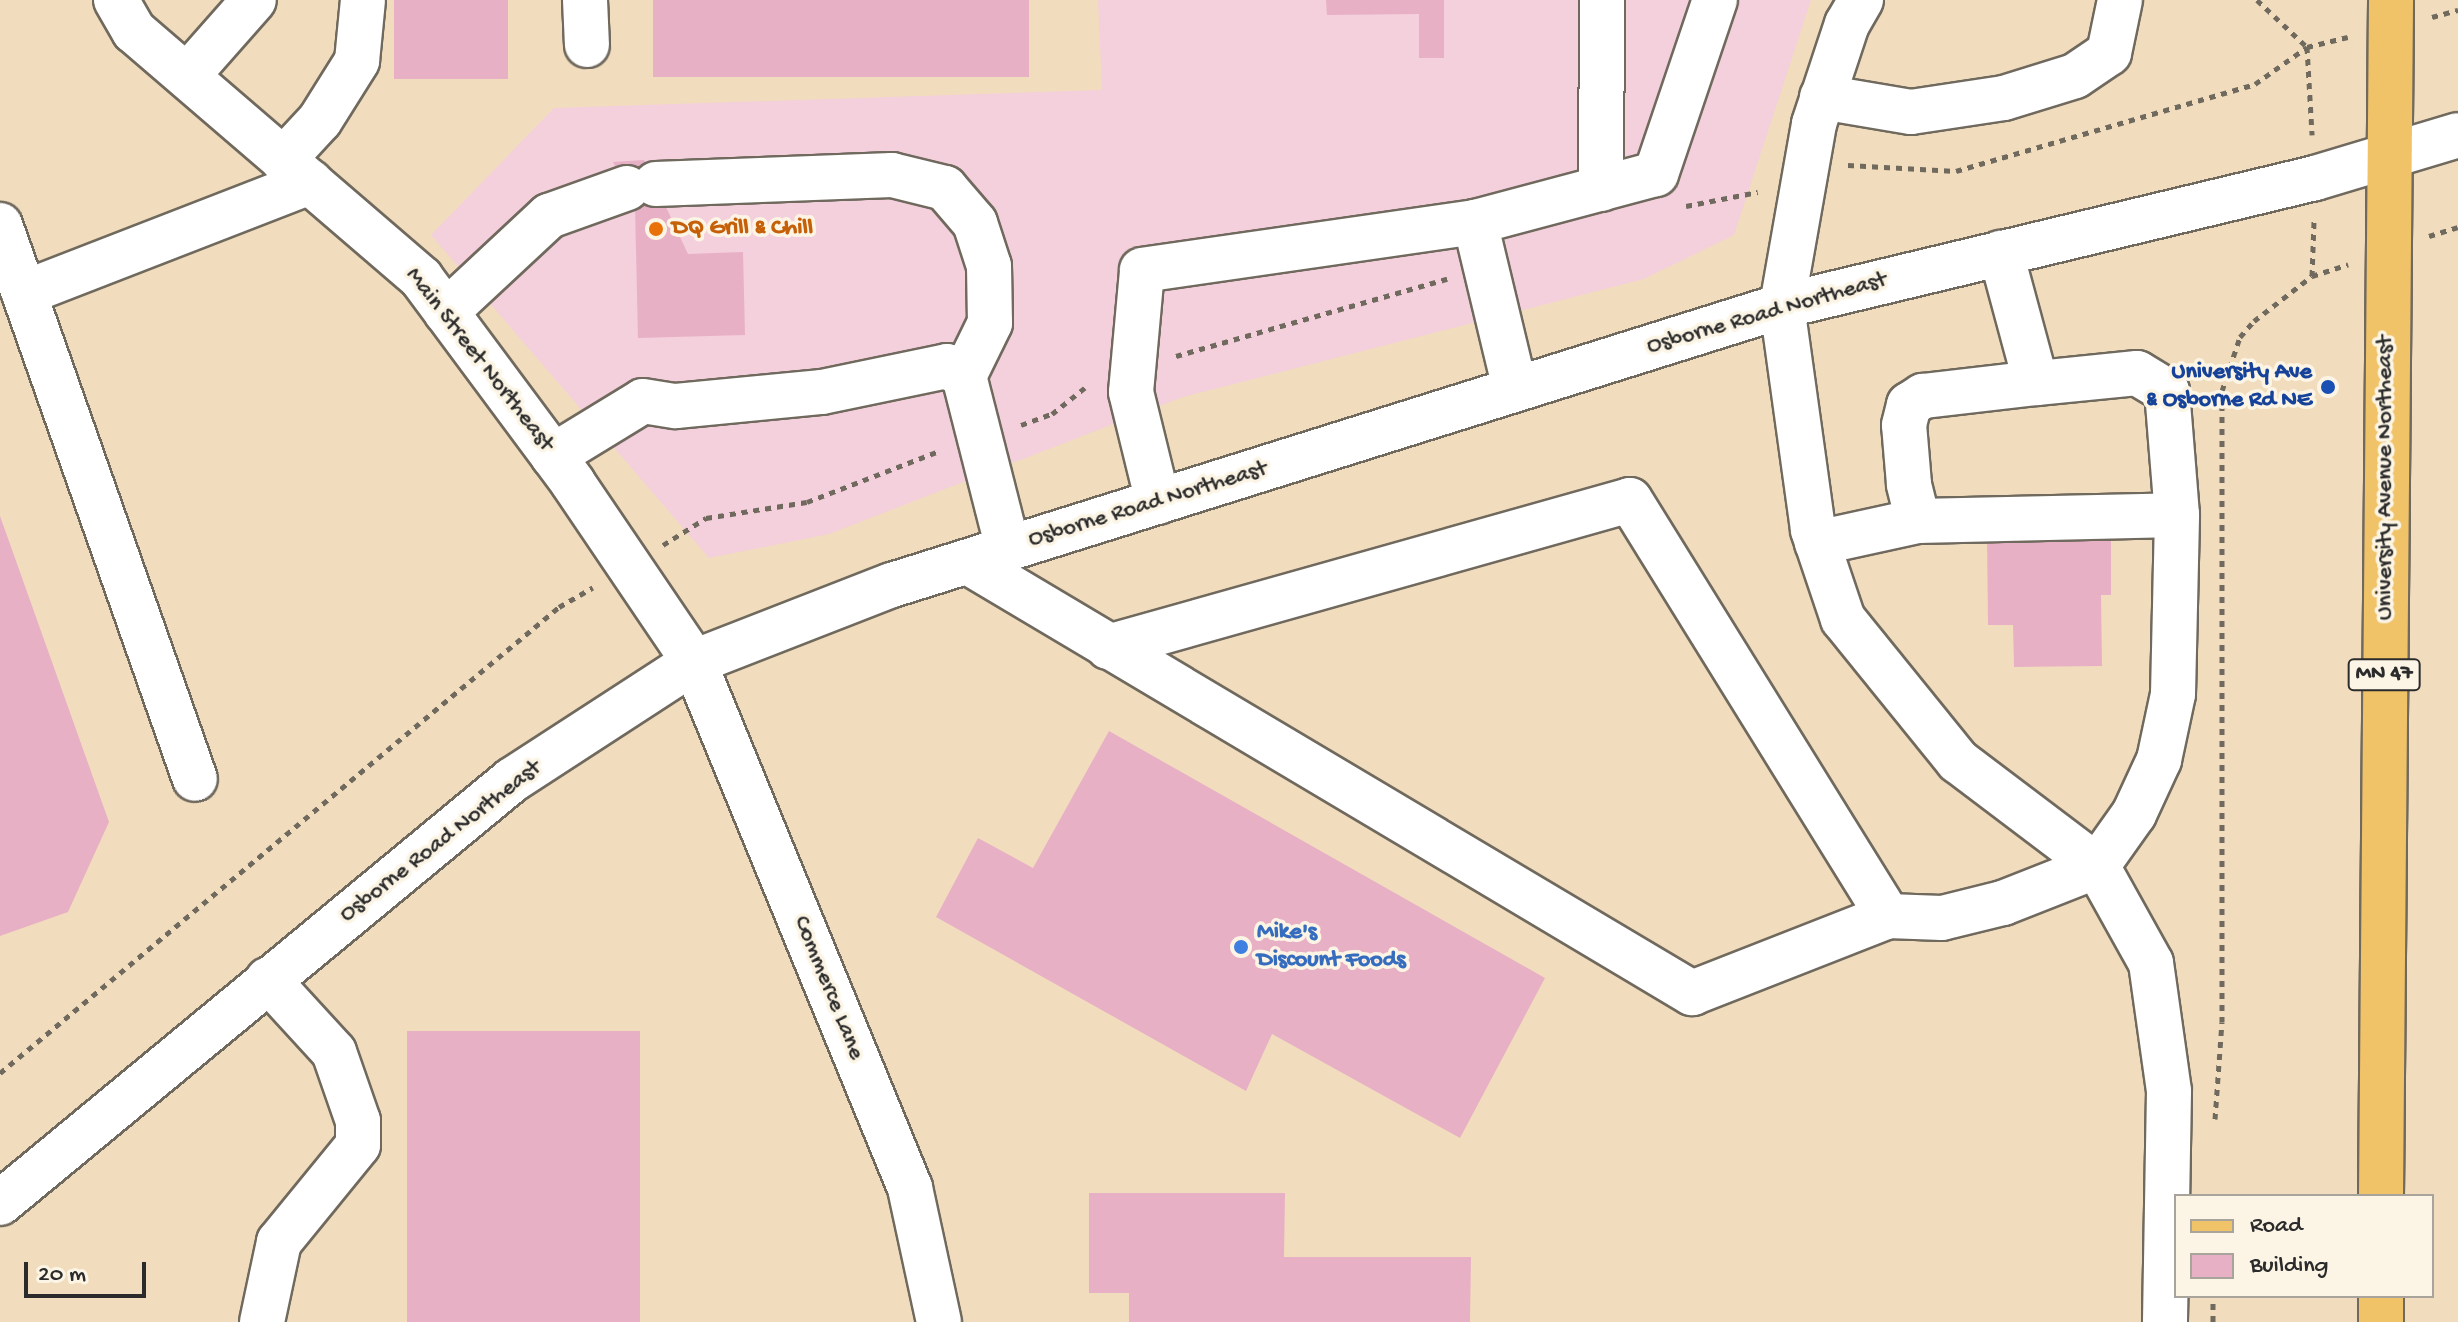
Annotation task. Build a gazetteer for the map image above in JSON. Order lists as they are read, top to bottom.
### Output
{
  "streets": {
    "main road": ["University Avenue Northeast", "MN 47"],
    "street": ["Osborne Road Northeast", "Main Street Northeast", "Commerce Lane"]
  },
  "crossings": [
    ["Osborne Road Northeast", "Main Street Northeast"],
    ["Osborne Road Northeast", "University Avenue Northeast"],
    ["Osborne Road Northeast", "Commerce Lane"],
    ["Main Street Northeast", "Commerce Lane"]
  ],
  "places": ["DQ Grill & Chill", "University Ave & Osborne Rd NE", "Mike's Discount Foods"],
  "legend": ["Road", "Building"],
  "scale_bar": "20 m"
}
